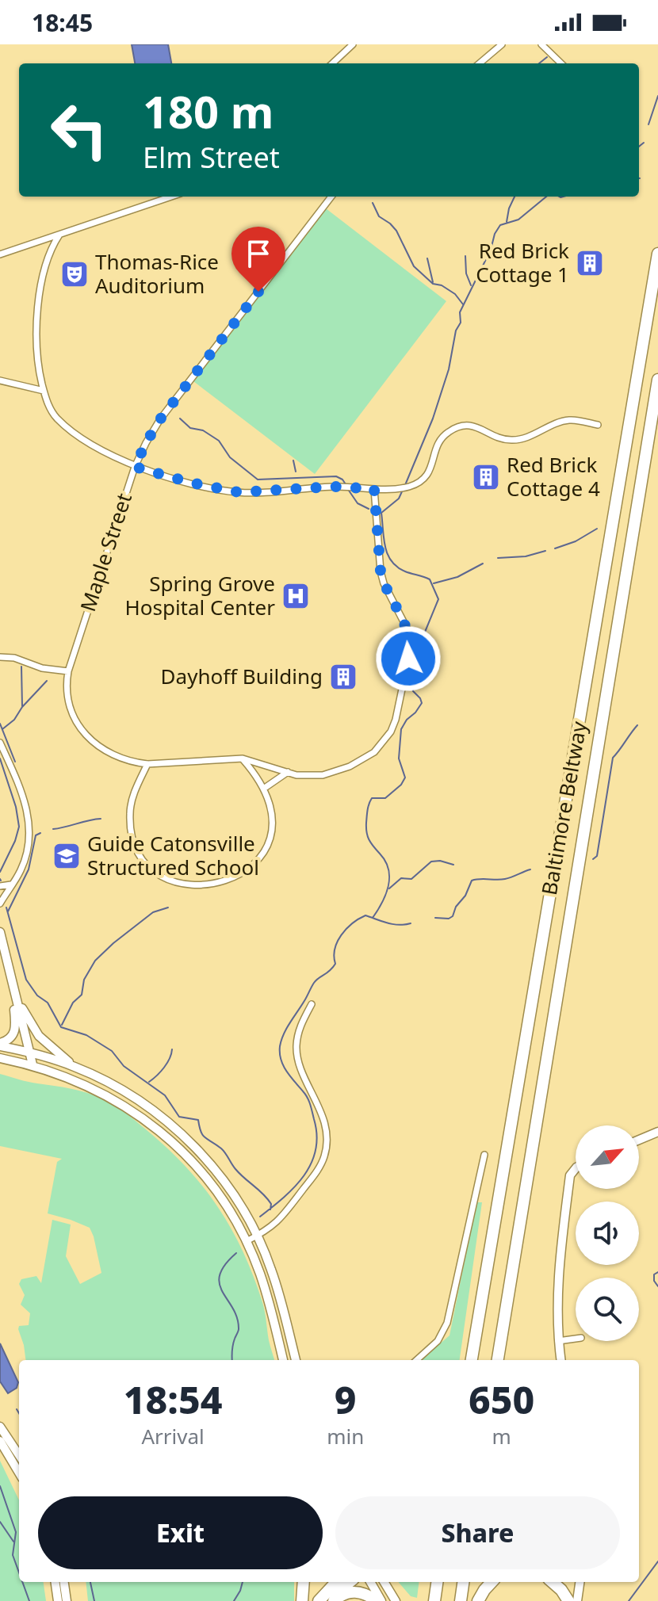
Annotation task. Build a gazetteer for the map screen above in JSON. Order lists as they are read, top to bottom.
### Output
{
  "streets": {
    "highway": ["Baltimore Beltway"],
    "street": ["Maple Street"]
  },
  "places": {
    "building": ["Red Brick Cottage 1", "Red Brick Cottage 4", "Dayhoff Building"],
    "theatre": ["Thomas-Rice Auditorium"],
    "hospital": ["Spring Grove Hospital Center"],
    "school or university": ["Guide Catonsville Structured School"]
  },
  "north": "top right",
  "page": {
    "status": "18:45",
    "turn": ["180 m", "Elm Street"],
    "eta": [
      "18:54",
      "Arrival",
      "9",
      "min",
      "650",
      "m"
    ],
    "buttons": ["Exit", "Share"]
  }
}
